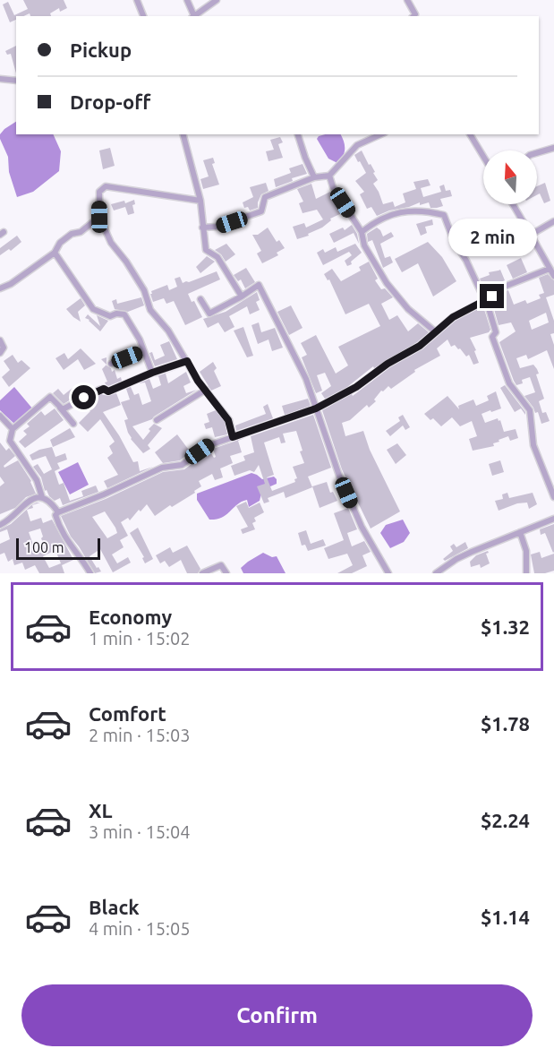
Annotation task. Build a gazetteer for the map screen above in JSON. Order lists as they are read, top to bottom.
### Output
{
  "scale_bar": "100 m",
  "north": "top",
  "page": {
    "banner": ["Pickup", "Drop-off"],
    "bubble": "2 min",
    "scale": "100 m",
    "list": [
      {
        "name": "Economy",
        "note": "1 min · 15:02",
        "value": "$1.32"
      },
      {
        "name": "Comfort",
        "note": "2 min · 15:03",
        "value": "$1.78"
      },
      {
        "name": "XL",
        "note": "3 min · 15:04",
        "value": "$2.24"
      },
      {
        "name": "Black",
        "note": "4 min · 15:05",
        "value": "$1.14"
      }
    ],
    "buttons": "Confirm"
  }
}
